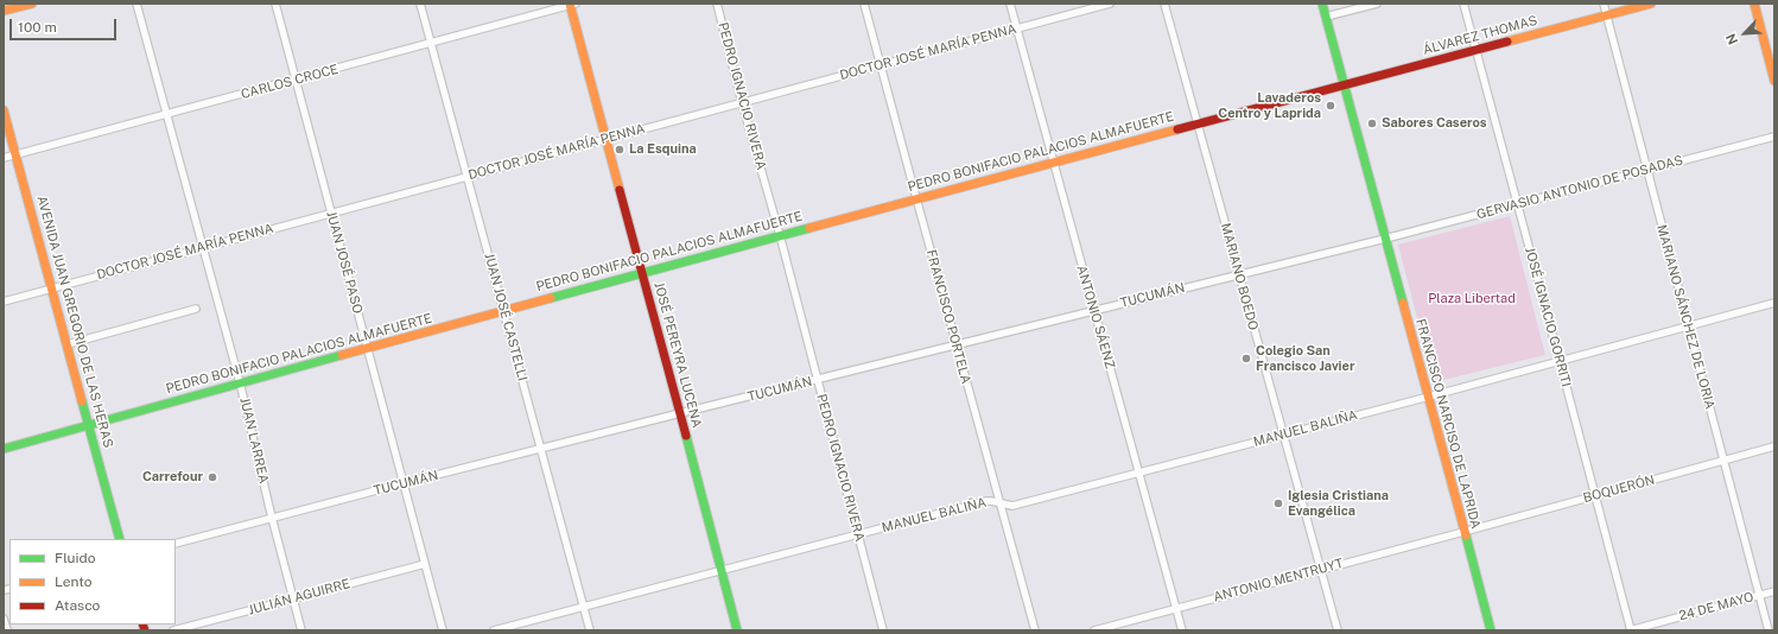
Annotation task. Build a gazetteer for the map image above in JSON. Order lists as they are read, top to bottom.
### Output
{
  "streets": {
    "street": [
      "ÁLVAREZ THOMAS",
      "DOCTOR JOSÉ MARÍA PENNA",
      "CARLOS CROCE",
      "PEDRO IGNACIO RIVERA",
      "PEDRO BONIFACIO PALACIOS ALMAFUERTE",
      "GERVASIO ANTONIO DE POSADAS",
      "JUAN JOSÉ PASO",
      "MARIANO BOEDO",
      "TUCUMÁN",
      "JUAN JOSÉ CASTELLI",
      "FRANCISCO PORTELA",
      "ANTONIO SÁENZ",
      "JOSÉ IGNACIO GORRITI",
      "MARIANO SÁNCHEZ DE LORIA",
      "AVENIDA JUAN GREGORIO DE LAS HERAS",
      "JOSÉ PEREYRA LUCENA",
      "FRANCISCO NARCISO DE LAPRIDA",
      "MANUEL BALIÑA",
      "JUAN LARREA",
      "BOQUERÓN",
      "ANTONIO MENTRUYT",
      "JULIÁN AGUIRRE",
      "24 DE MAYO"
    ]
  },
  "crossings": [
    ["ÁLVAREZ THOMAS", "PEDRO BONIFACIO PALACIOS ALMAFUERTE"],
    ["ÁLVAREZ THOMAS", "JOSÉ IGNACIO GORRITI"],
    ["ÁLVAREZ THOMAS", "MARIANO SÁNCHEZ DE LORIA"],
    ["ÁLVAREZ THOMAS", "FRANCISCO NARCISO DE LAPRIDA"],
    ["DOCTOR JOSÉ MARÍA PENNA", "PEDRO IGNACIO RIVERA"],
    ["DOCTOR JOSÉ MARÍA PENNA", "JUAN JOSÉ PASO"],
    ["DOCTOR JOSÉ MARÍA PENNA", "JUAN JOSÉ CASTELLI"],
    ["DOCTOR JOSÉ MARÍA PENNA", "FRANCISCO PORTELA"],
    ["DOCTOR JOSÉ MARÍA PENNA", "ANTONIO SÁENZ"],
    ["DOCTOR JOSÉ MARÍA PENNA", "AVENIDA JUAN GREGORIO DE LAS HERAS"],
    ["DOCTOR JOSÉ MARÍA PENNA", "JOSÉ PEREYRA LUCENA"],
    ["DOCTOR JOSÉ MARÍA PENNA", "JUAN LARREA"],
    ["CARLOS CROCE", "JUAN JOSÉ PASO"],
    ["CARLOS CROCE", "JUAN JOSÉ CASTELLI"],
    ["CARLOS CROCE", "AVENIDA JUAN GREGORIO DE LAS HERAS"],
    ["CARLOS CROCE", "JOSÉ PEREYRA LUCENA"],
    ["CARLOS CROCE", "JUAN LARREA"],
    ["PEDRO IGNACIO RIVERA", "PEDRO BONIFACIO PALACIOS ALMAFUERTE"],
    ["PEDRO IGNACIO RIVERA", "TUCUMÁN"],
    ["PEDRO IGNACIO RIVERA", "MANUEL BALIÑA"],
    ["PEDRO BONIFACIO PALACIOS ALMAFUERTE", "JUAN JOSÉ PASO"],
    ["PEDRO BONIFACIO PALACIOS ALMAFUERTE", "MARIANO BOEDO"],
    ["PEDRO BONIFACIO PALACIOS ALMAFUERTE", "JUAN JOSÉ CASTELLI"],
    ["PEDRO BONIFACIO PALACIOS ALMAFUERTE", "FRANCISCO PORTELA"],
    ["PEDRO BONIFACIO PALACIOS ALMAFUERTE", "ANTONIO SÁENZ"],
    ["PEDRO BONIFACIO PALACIOS ALMAFUERTE", "AVENIDA JUAN GREGORIO DE LAS HERAS"],
    ["PEDRO BONIFACIO PALACIOS ALMAFUERTE", "JOSÉ PEREYRA LUCENA"],
    ["PEDRO BONIFACIO PALACIOS ALMAFUERTE", "FRANCISCO NARCISO DE LAPRIDA"],
    ["PEDRO BONIFACIO PALACIOS ALMAFUERTE", "JUAN LARREA"],
    ["GERVASIO ANTONIO DE POSADAS", "TUCUMÁN"],
    ["GERVASIO ANTONIO DE POSADAS", "JOSÉ IGNACIO GORRITI"],
    ["GERVASIO ANTONIO DE POSADAS", "MARIANO SÁNCHEZ DE LORIA"],
    ["GERVASIO ANTONIO DE POSADAS", "FRANCISCO NARCISO DE LAPRIDA"],
    ["JUAN JOSÉ PASO", "TUCUMÁN"],
    ["JUAN JOSÉ PASO", "JULIÁN AGUIRRE"],
    ["MARIANO BOEDO", "TUCUMÁN"],
    ["MARIANO BOEDO", "MANUEL BALIÑA"],
    ["MARIANO BOEDO", "ANTONIO MENTRUYT"],
    ["TUCUMÁN", "JUAN JOSÉ CASTELLI"],
    ["TUCUMÁN", "FRANCISCO PORTELA"],
    ["TUCUMÁN", "ANTONIO SÁENZ"],
    ["TUCUMÁN", "JOSÉ PEREYRA LUCENA"],
    ["TUCUMÁN", "FRANCISCO NARCISO DE LAPRIDA"],
    ["TUCUMÁN", "JUAN LARREA"],
    ["JUAN JOSÉ CASTELLI", "MANUEL BALIÑA"],
    ["FRANCISCO PORTELA", "MANUEL BALIÑA"],
    ["ANTONIO SÁENZ", "MANUEL BALIÑA"],
    ["ANTONIO SÁENZ", "ANTONIO MENTRUYT"],
    ["JOSÉ IGNACIO GORRITI", "MANUEL BALIÑA"],
    ["JOSÉ IGNACIO GORRITI", "BOQUERÓN"],
    ["JOSÉ IGNACIO GORRITI", "24 DE MAYO"],
    ["MARIANO SÁNCHEZ DE LORIA", "MANUEL BALIÑA"],
    ["MARIANO SÁNCHEZ DE LORIA", "BOQUERÓN"],
    ["MARIANO SÁNCHEZ DE LORIA", "24 DE MAYO"],
    ["JOSÉ PEREYRA LUCENA", "MANUEL BALIÑA"],
    ["FRANCISCO NARCISO DE LAPRIDA", "MANUEL BALIÑA"],
    ["FRANCISCO NARCISO DE LAPRIDA", "BOQUERÓN"],
    ["FRANCISCO NARCISO DE LAPRIDA", "ANTONIO MENTRUYT"],
    ["JUAN LARREA", "JULIÁN AGUIRRE"],
    ["BOQUERÓN", "ANTONIO MENTRUYT"]
  ],
  "parks": ["Plaza Libertad"],
  "places": [
    "Lavaderos Centro y Laprida",
    "Sabores Caseros",
    "La Esquina",
    "Colegio San Francisco Javier",
    "Carrefour",
    "Iglesia Cristiana Evangélica"
  ],
  "legend": ["Fluido", "Lento", "Atasco"],
  "scale_bar": "100 m",
  "north": "bottom left"
}
